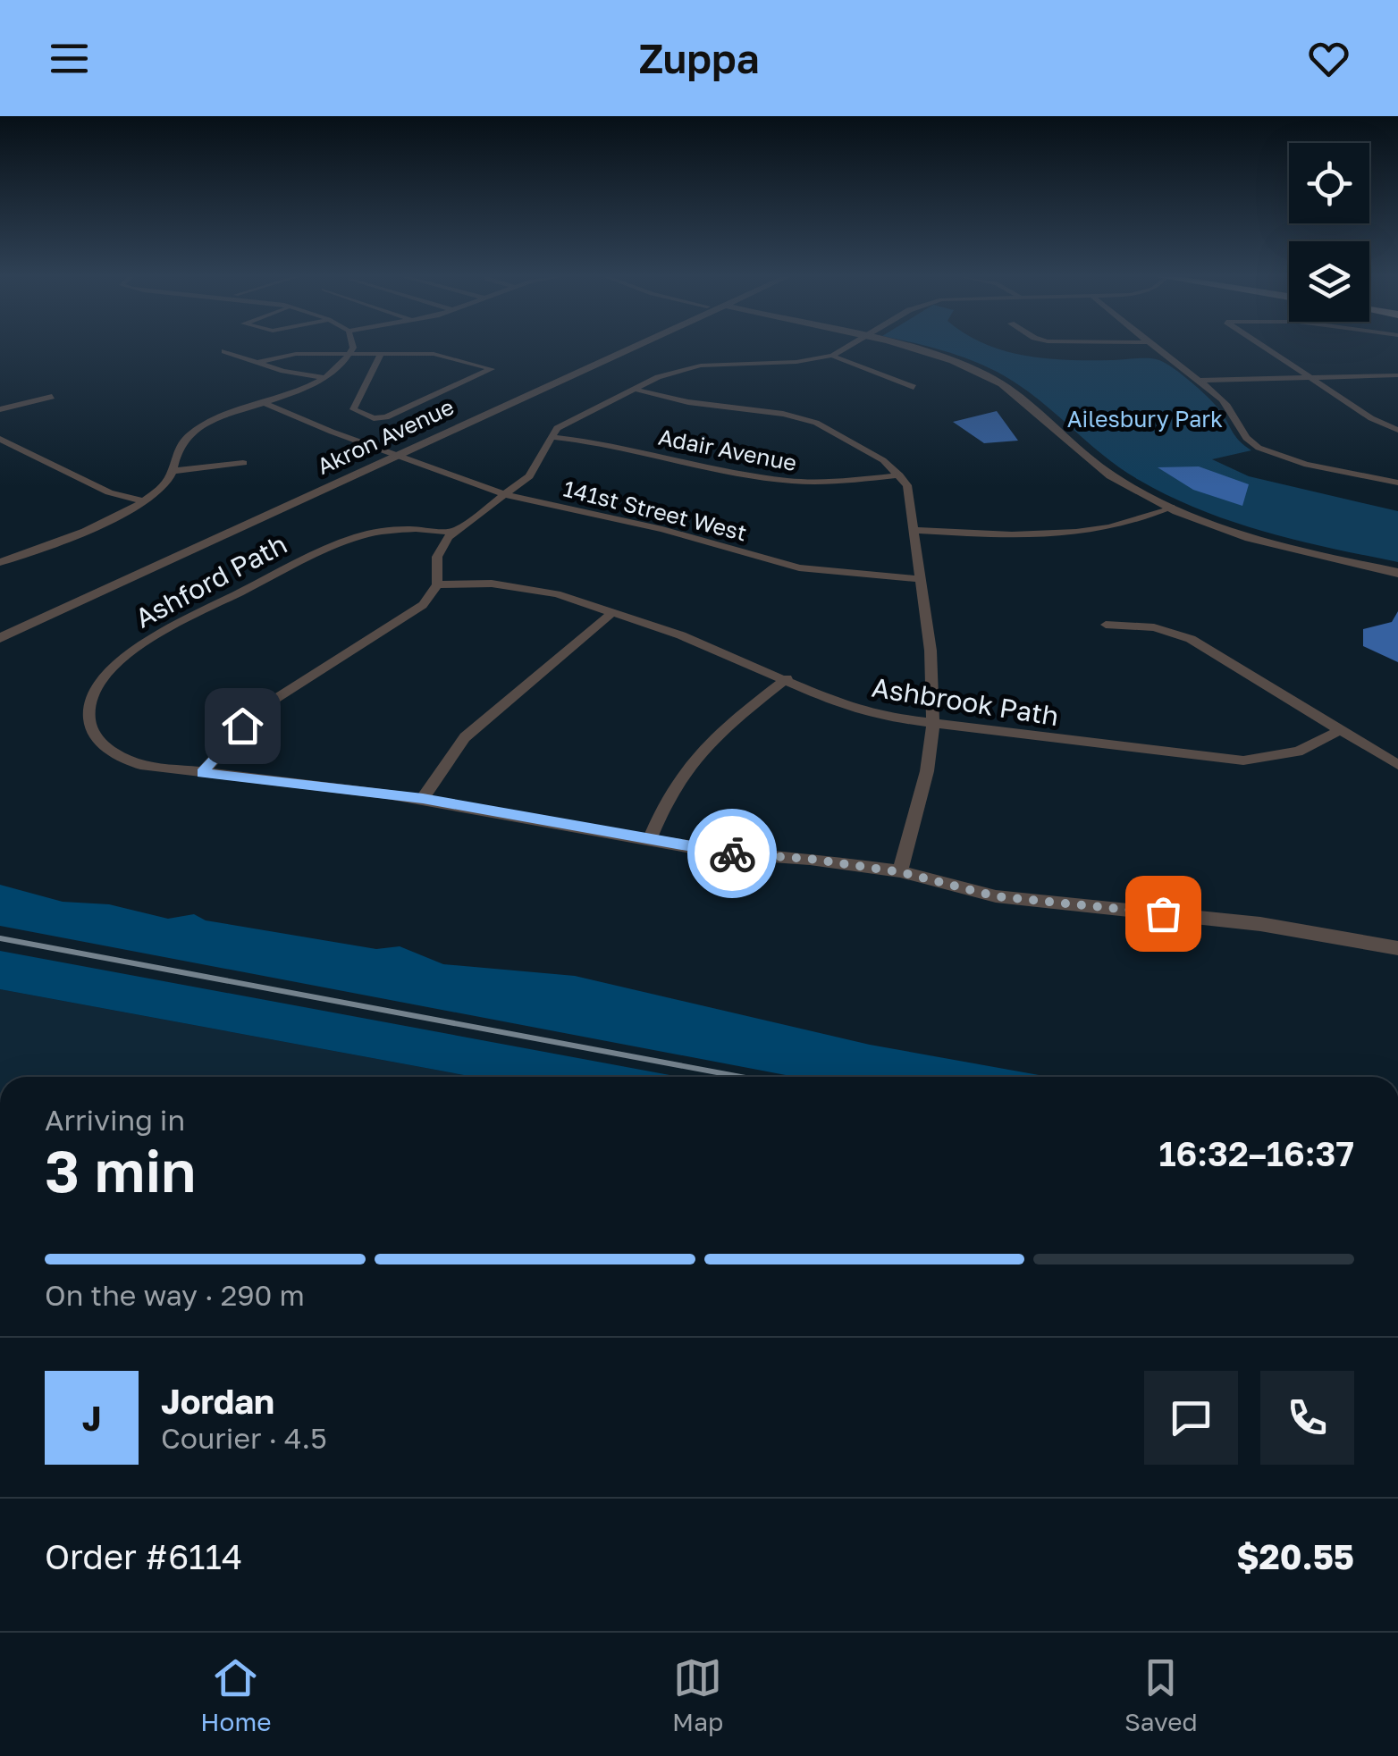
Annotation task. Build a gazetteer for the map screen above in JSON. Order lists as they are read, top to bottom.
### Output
{
  "streets": {
    "street": [
      "Akron Avenue",
      "Adair Avenue",
      "141st Street West",
      "Ashford Path",
      "Ashbrook Path"
    ]
  },
  "crossings": [
    ["Akron Avenue", "141st Street West"]
  ],
  "parks": ["Ailesbury Park"],
  "page": {
    "header": "Zuppa",
    "heading": ["3 min", "Arriving in", "16:32–16:37"],
    "panel": [
      "Jordan",
      "Courier · 4.5",
      "Order #6114",
      "$20.55"
    ],
    "bar": "On the way · 290 m",
    "round": "J",
    "tabs": ["Home", "Map", "Saved"]
  }
}
